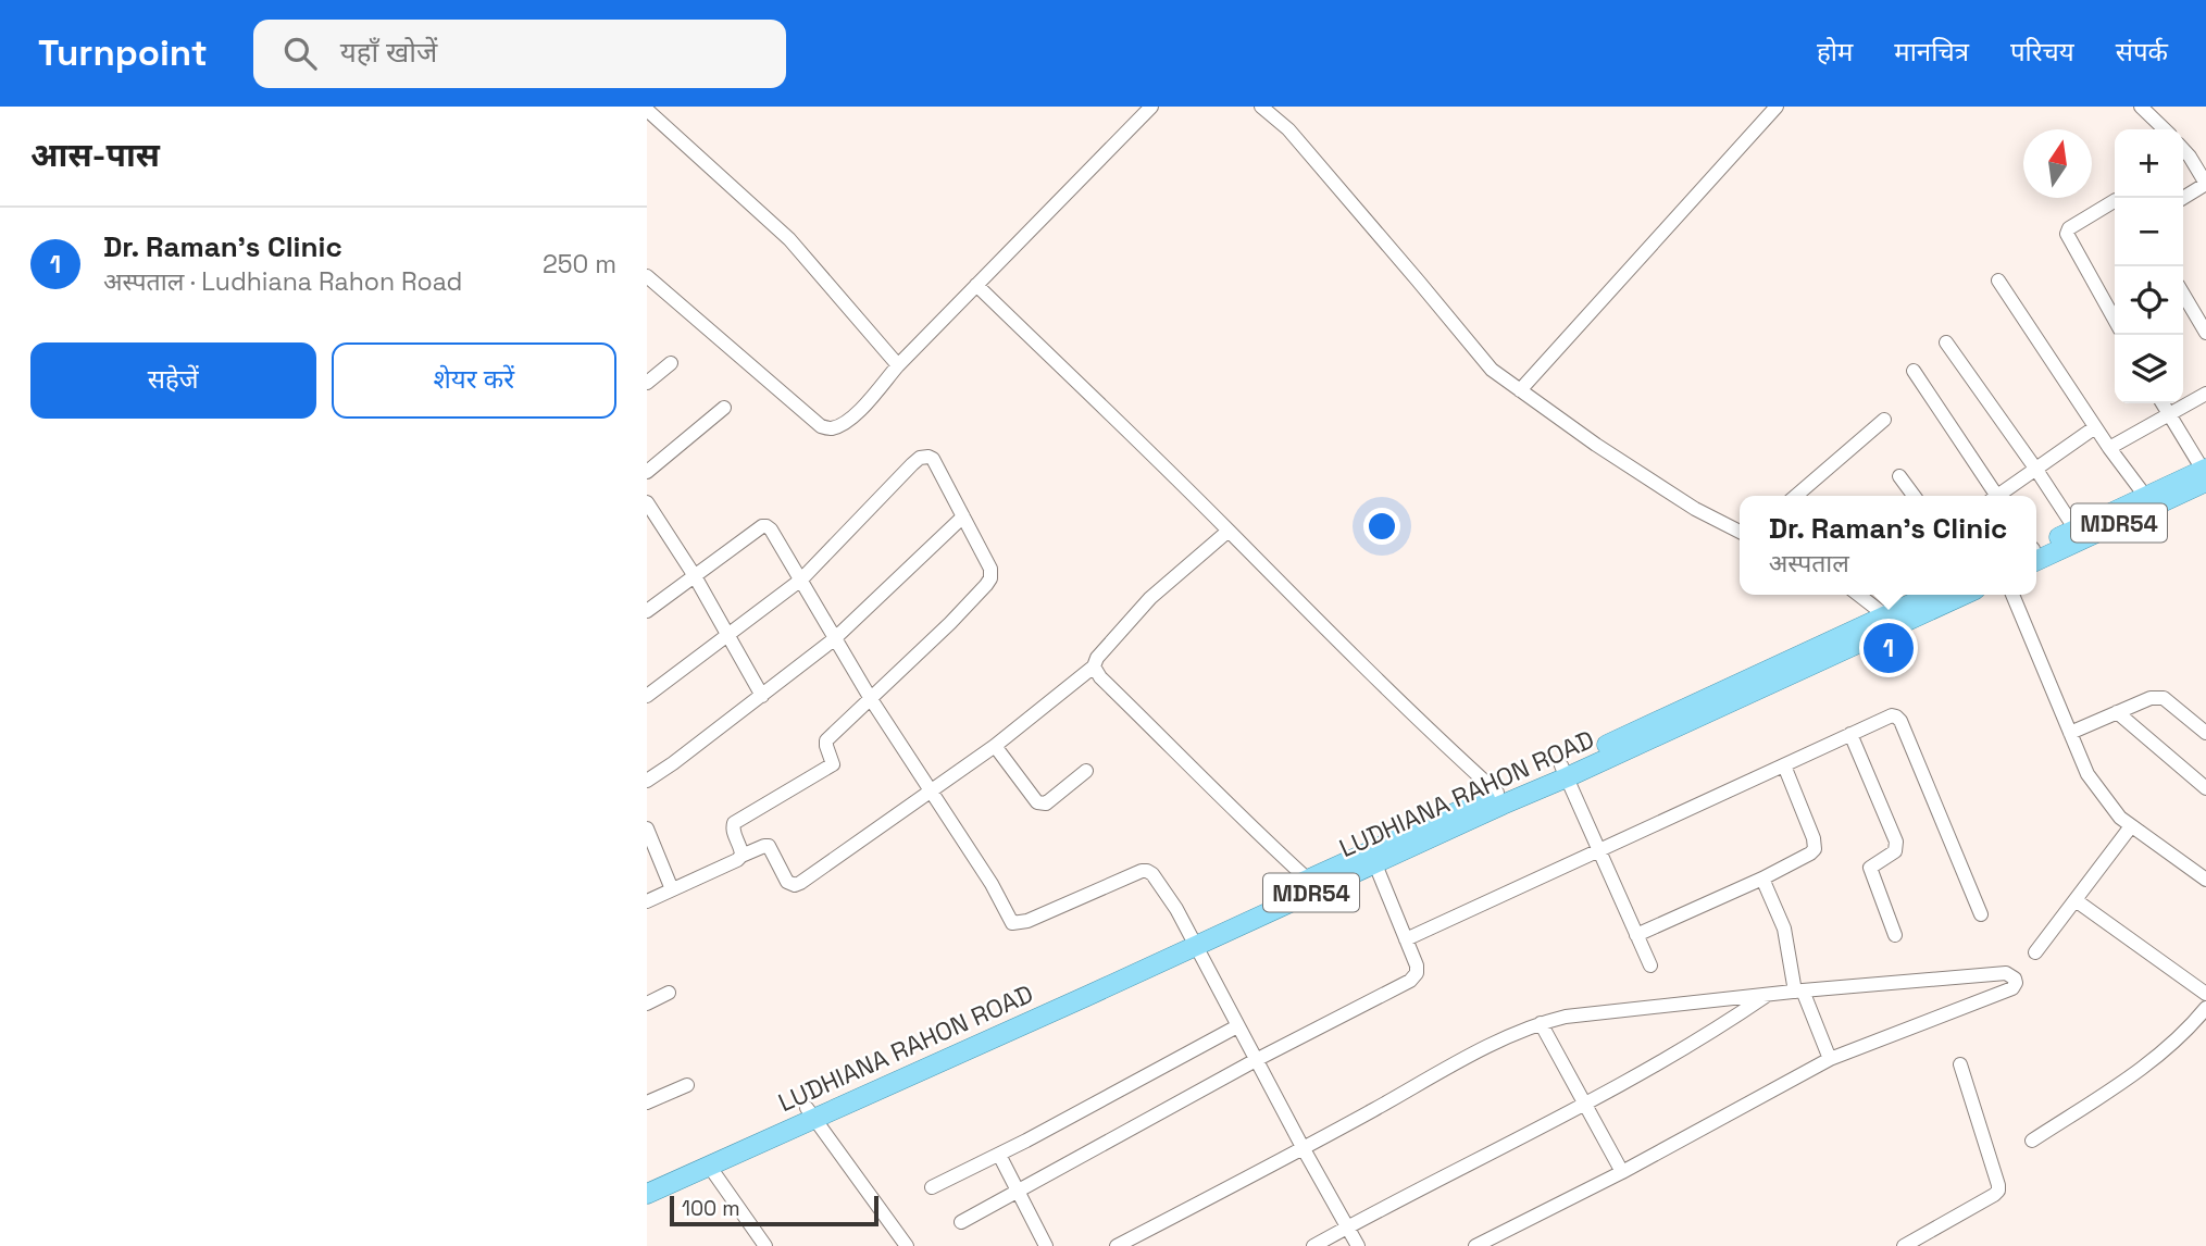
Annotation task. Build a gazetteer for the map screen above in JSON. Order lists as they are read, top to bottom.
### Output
{
  "streets": {
    "main road": ["MDR54", "LUDHIANA RAHON ROAD"]
  },
  "scale_bar": "100 m",
  "north": "top",
  "page": {
    "header": "Turnpoint",
    "search": "यहाँ खोजें",
    "nav": [
      "होम",
      "मानचित्र",
      "परिचय",
      "संपर्क"
    ],
    "heading": "आस-पास",
    "map_buttons": ["+", "−"],
    "list": [
      {
        "mark": "1",
        "name": "Dr. Raman's Clinic",
        "note": "अस्पताल · Ludhiana Rahon Road",
        "value": "250 m"
      }
    ],
    "buttons": ["सहेजें", "शेयर करें"],
    "popup": ["Dr. Raman's Clinic", "अस्पताल"],
    "pins": "1",
    "scale": "100 m"
  }
}
